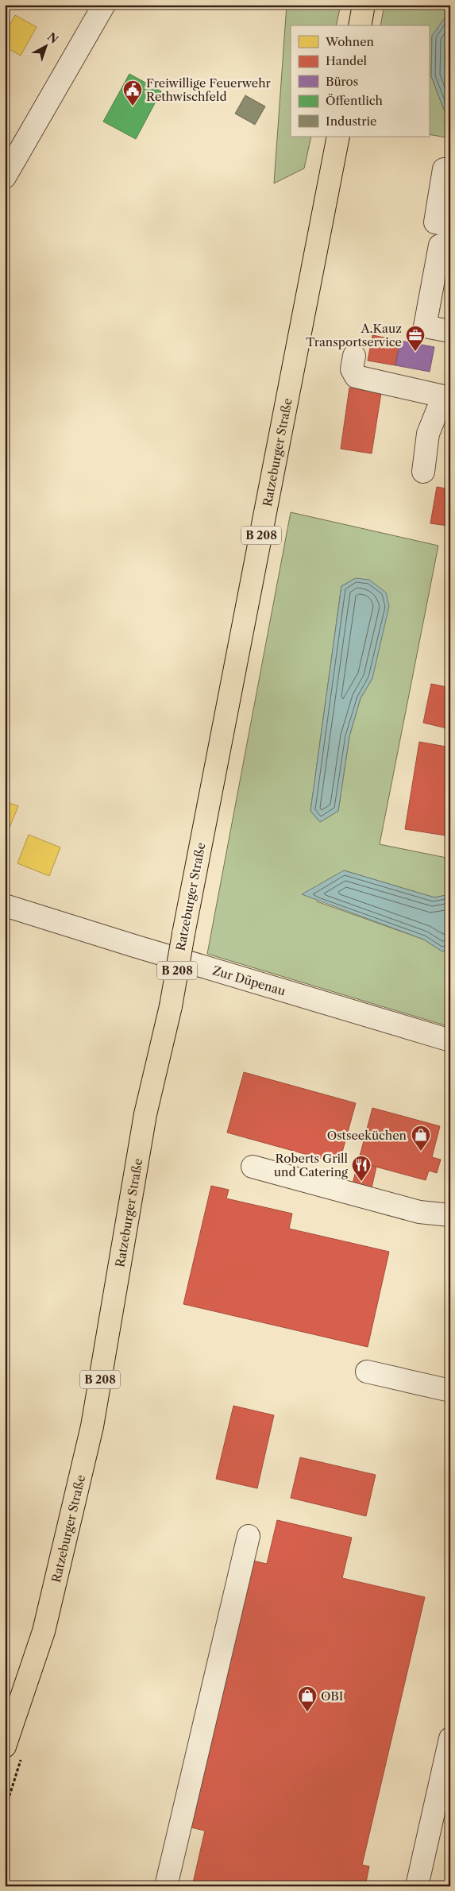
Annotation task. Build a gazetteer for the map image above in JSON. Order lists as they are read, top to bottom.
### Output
{
  "streets": {
    "main road": ["Ratzeburger Straße", "B 208"],
    "street": ["Zur Düpenau"]
  },
  "places": {
    "public building": ["Freiwillige Feuerwehr Rethwischfeld"],
    "office": ["A.Kauz Transportservice"],
    "shop": ["Ostseeküchen", "OBI"],
    "restaurant": ["Roberts Grill und Catering"]
  },
  "legend": [
    "Wohnen",
    "Handel",
    "Büros",
    "Öffentlich",
    "Industrie"
  ],
  "north": "top right"
}
